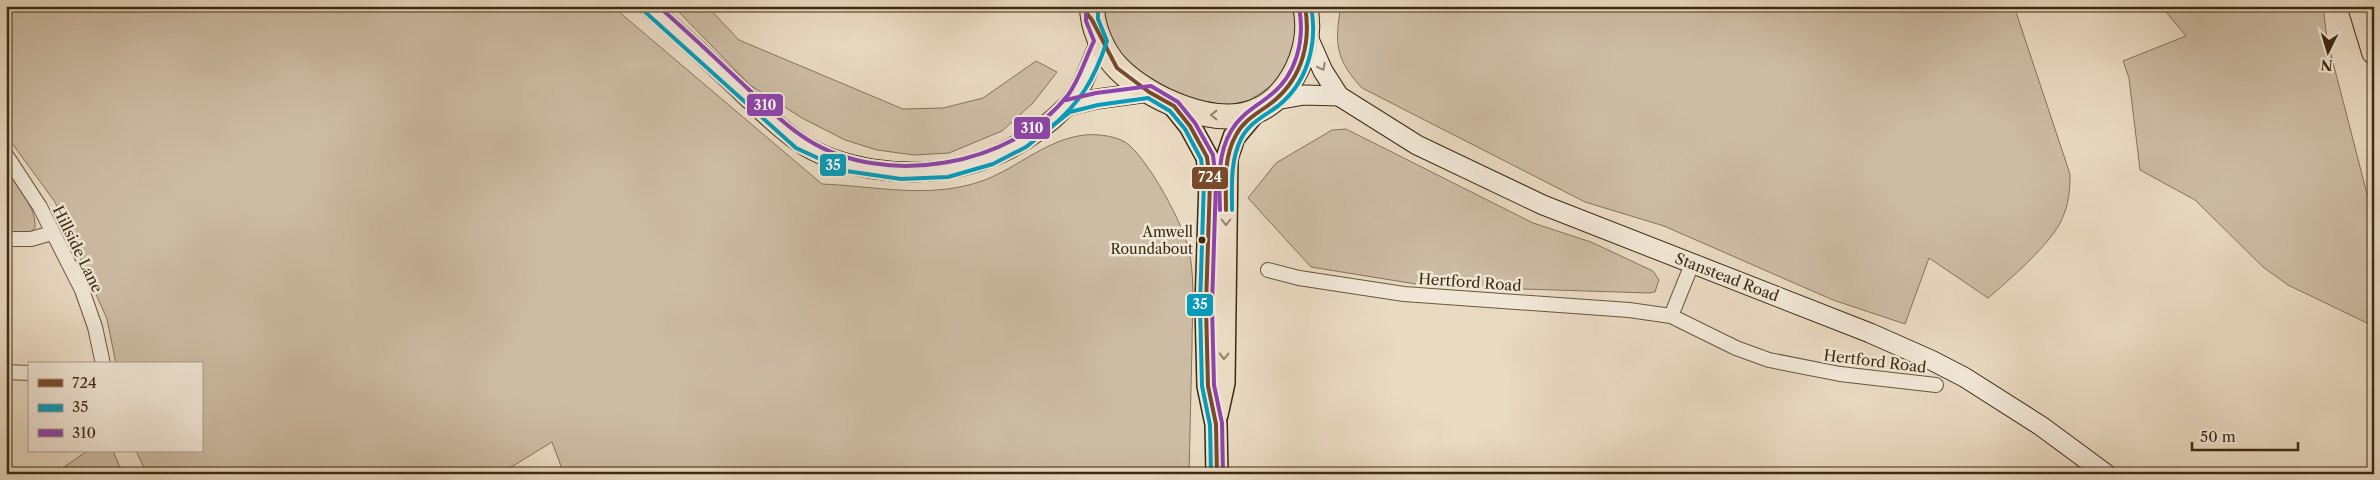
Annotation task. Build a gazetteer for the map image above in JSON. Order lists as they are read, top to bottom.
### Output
{
  "streets": {
    "main road": ["Stanstead Road"],
    "street": ["Hillside Lane", "Hertford Road"]
  },
  "places": ["Amwell Roundabout"],
  "lines": ["transit line 724", "transit line 35", "transit line 310"],
  "legend": ["724", "35", "310"],
  "scale_bar": "50 m",
  "north": "bottom"
}
